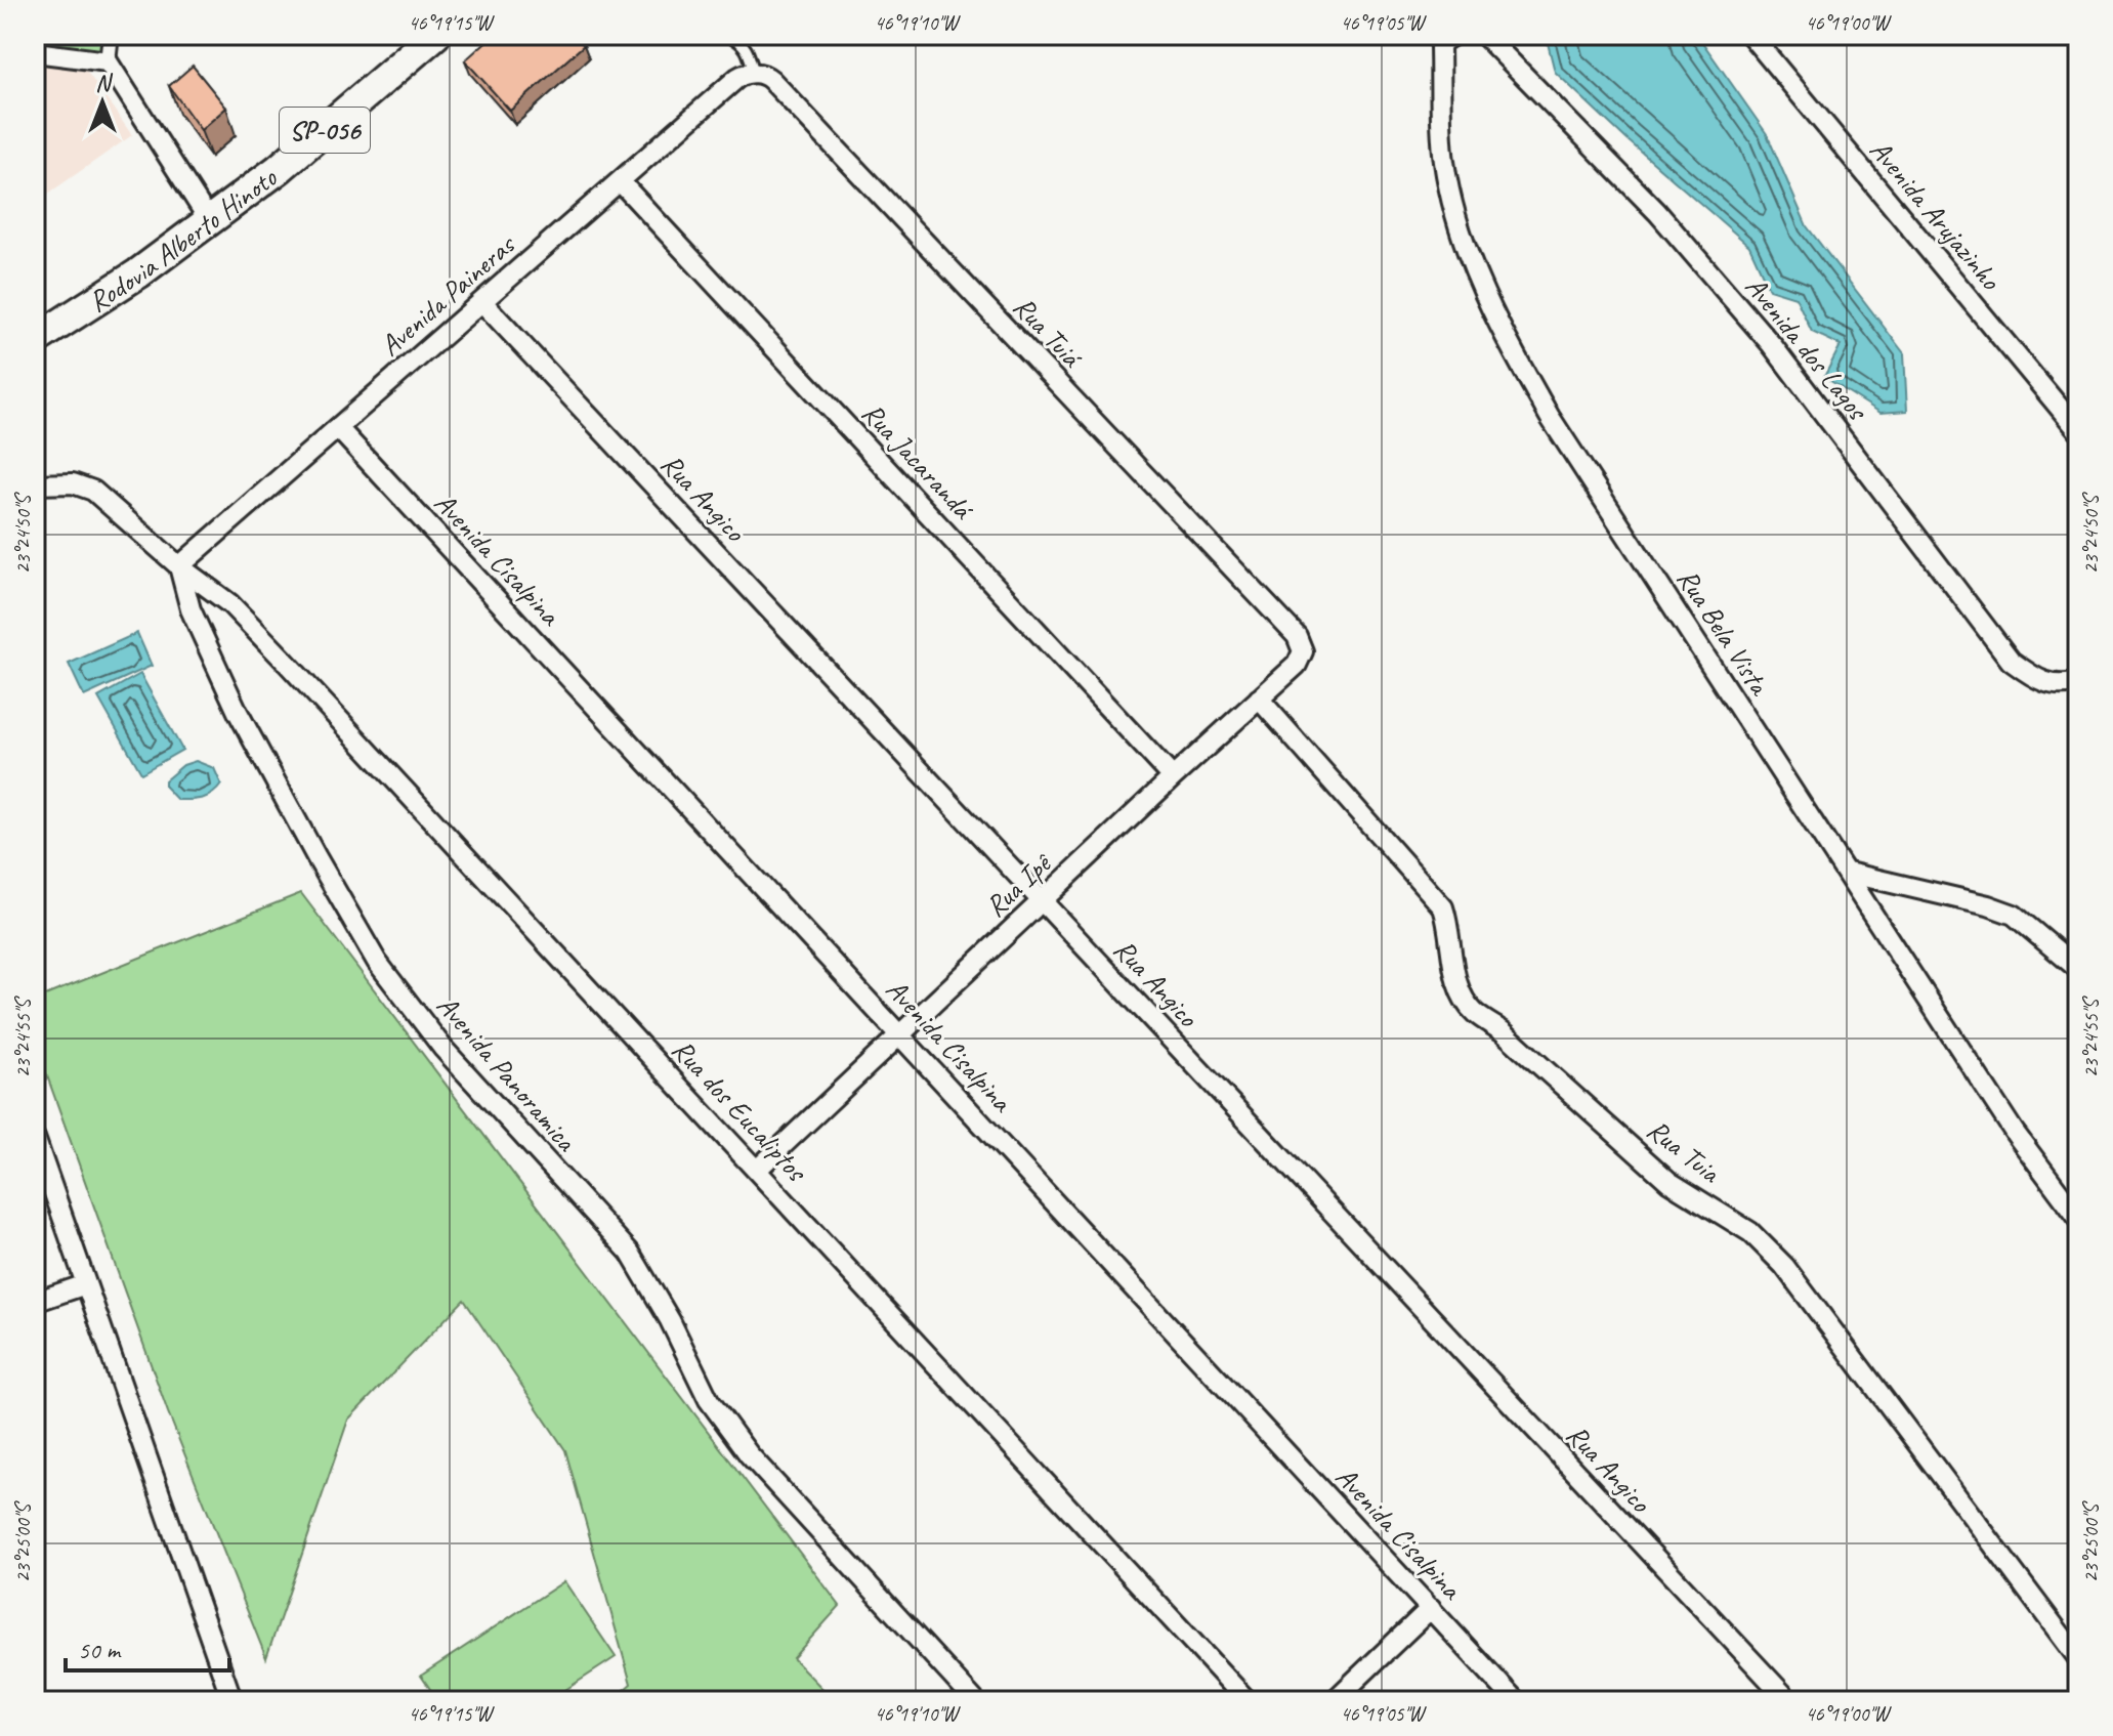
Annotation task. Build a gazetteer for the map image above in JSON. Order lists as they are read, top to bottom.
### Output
{
  "streets": {
    "main road": ["SP-056", "Rodovia Alberto Hinoto"],
    "street": [
      "Avenida Arujazinho",
      "Avenida Paineras",
      "Rua Tuiá",
      "Avenida dos Lagos",
      "Rua Jacarandá",
      "Rua Angico",
      "Avenida Cisalpina",
      "Rua Bela Vista",
      "Rua Ipê",
      "Avenida Panoramica",
      "Rua dos Eucaliptos",
      "Rua Tuia"
    ]
  },
  "crossings": [
    ["Avenida Paineras", "Rua Tuiá"],
    ["Avenida Paineras", "Rua Jacarandá"],
    ["Avenida Paineras", "Rua Angico"],
    ["Avenida Paineras", "Avenida Cisalpina"],
    ["Avenida Paineras", "Avenida Panoramica"],
    ["Avenida Paineras", "Rua dos Eucaliptos"],
    ["Rua Tuiá", "Rua Ipê"],
    ["Rua Jacarandá", "Rua Ipê"],
    ["Rua Angico", "Rua Ipê"],
    ["Avenida Cisalpina", "Rua Ipê"],
    ["Rua Ipê", "Rua dos Eucaliptos"],
    ["Rua Ipê", "Rua Tuia"],
    ["Avenida Panoramica", "Rua dos Eucaliptos"]
  ],
  "scale_bar": "50 m",
  "north": "top",
  "coordinates": [
    "46°19'15\"W",
    "46°19'10\"W",
    "46°19'05\"W",
    "46°19'00\"W",
    "23°24'50\"S",
    "23°24'55\"S",
    "23°25'00\"S"
  ]
}
